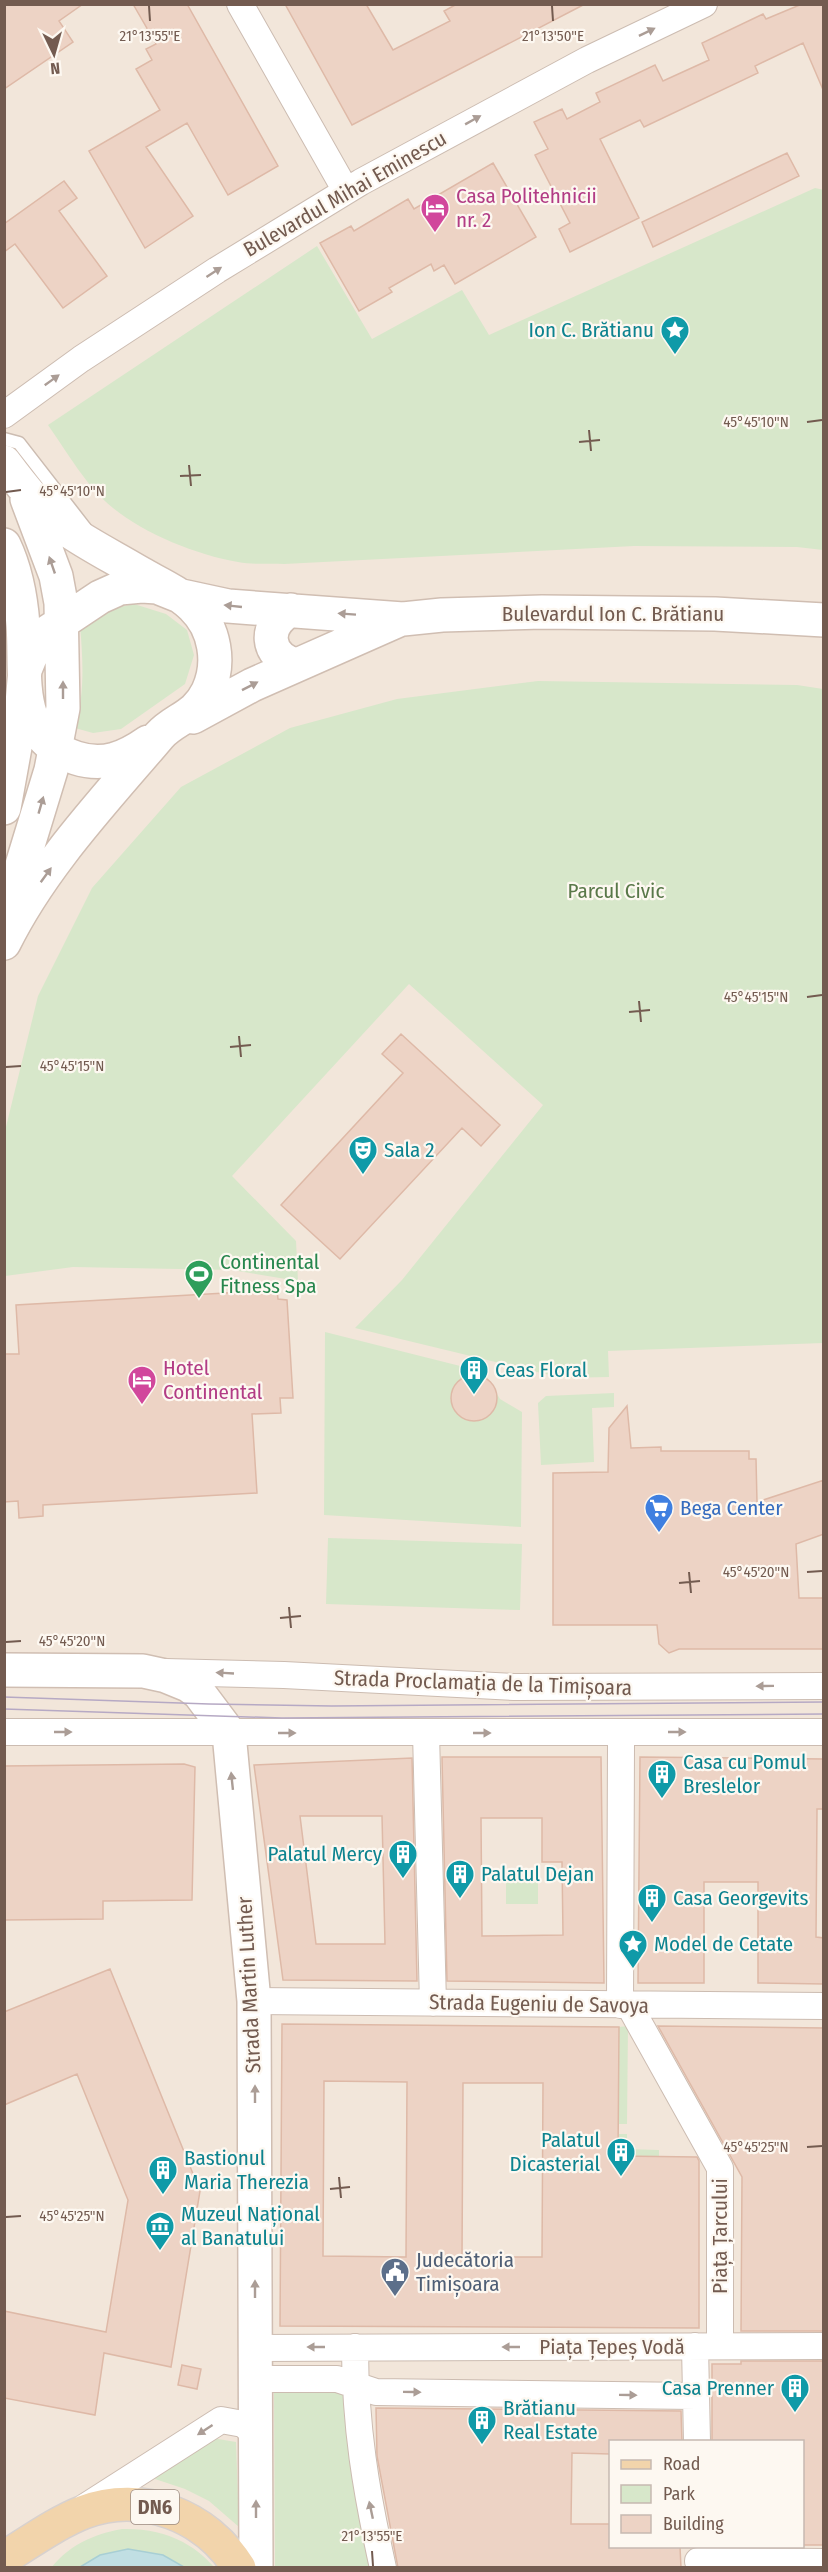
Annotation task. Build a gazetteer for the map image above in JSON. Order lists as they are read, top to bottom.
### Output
{
  "streets": {
    "main road": ["DN6"],
    "street": [
      "Bulevardul Mihai Eminescu",
      "Bulevardul Ion C. Brătianu",
      "Strada Proclamația de la Timișoara",
      "Strada Martin Luther",
      "Strada Eugeniu de Savoya",
      "Piața Țarcului",
      "Piața Țepeș Vodă"
    ]
  },
  "crossings": [
    ["Strada Proclamația de la Timișoara", "Strada Martin Luther"],
    ["Strada Martin Luther", "Strada Eugeniu de Savoya"],
    ["Strada Martin Luther", "Piața Țepeș Vodă"],
    ["Strada Eugeniu de Savoya", "Piața Țarcului"]
  ],
  "one_way": ["Bulevardul Mihai Eminescu"],
  "parks": ["Parcul Civic"],
  "places": {
    "hotel": ["Casa Politehnicii nr. 2", "Hotel Continental"],
    "place": ["Ion C. Brătianu", "Model de Cetate"],
    "theatre": ["Sala 2"],
    "sports": ["Continental Fitness Spa"],
    "building": [
      "Ceas Floral",
      "Casa cu Pomul Breslelor",
      "Palatul Mercy",
      "Palatul Dejan",
      "Casa Georgevits",
      "Palatul Dicasterial",
      "Bastionul Maria Therezia",
      "Casa Prenner",
      "Brătianu Real Estate"
    ],
    "supermarket": ["Bega Center"],
    "museum": ["Muzeul Național al Banatului"],
    "public building": ["Judecătoria Timișoara"]
  },
  "legend": ["Road", "Park", "Building"],
  "north": "bottom",
  "coordinates": [
    "21°13'55\"E",
    "21°13'50\"E",
    "45°45'10\"N",
    "45°45'15\"N",
    "45°45'20\"N",
    "45°45'25\"N"
  ]
}
